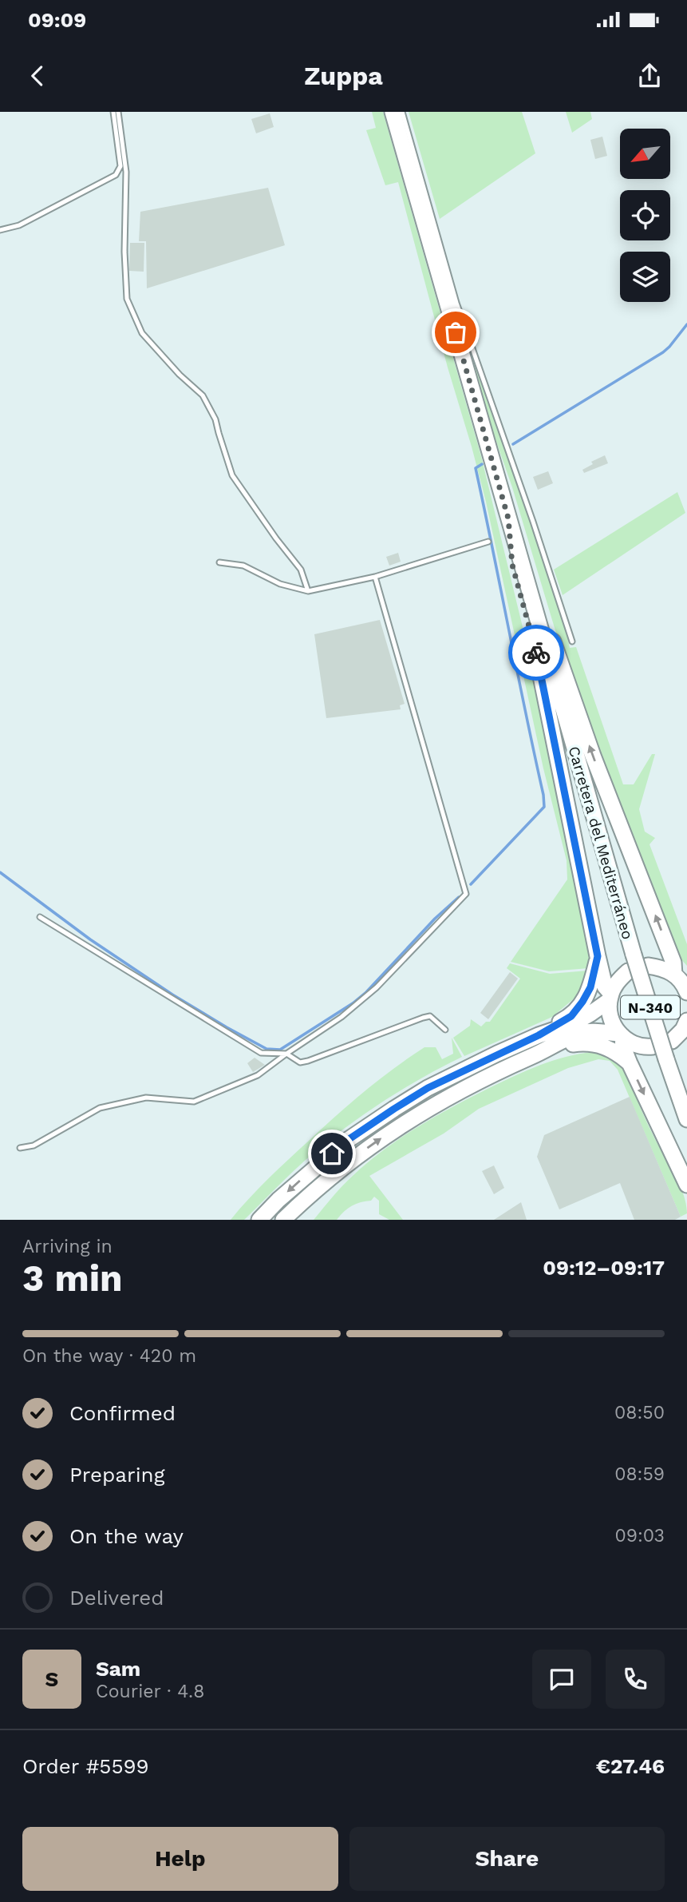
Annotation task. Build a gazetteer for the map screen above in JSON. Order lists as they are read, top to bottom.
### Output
{
  "streets": {
    "highway": ["Carretera del Mediterráneo", "N-340"]
  },
  "north": "bottom left",
  "page": {
    "status": "09:09",
    "header": "Zuppa",
    "heading": ["3 min", "Arriving in", "09:12–09:17"],
    "panel": [
      "Sam",
      "Courier · 4.8",
      "Order #5599",
      "€27.46"
    ],
    "bar": "On the way · 420 m",
    "list": [
      ["Confirmed", "08:50"],
      ["Preparing", "08:59"],
      ["On the way", "09:03"],
      "Delivered"
    ],
    "round": "S",
    "buttons": ["Help", "Share"]
  }
}
